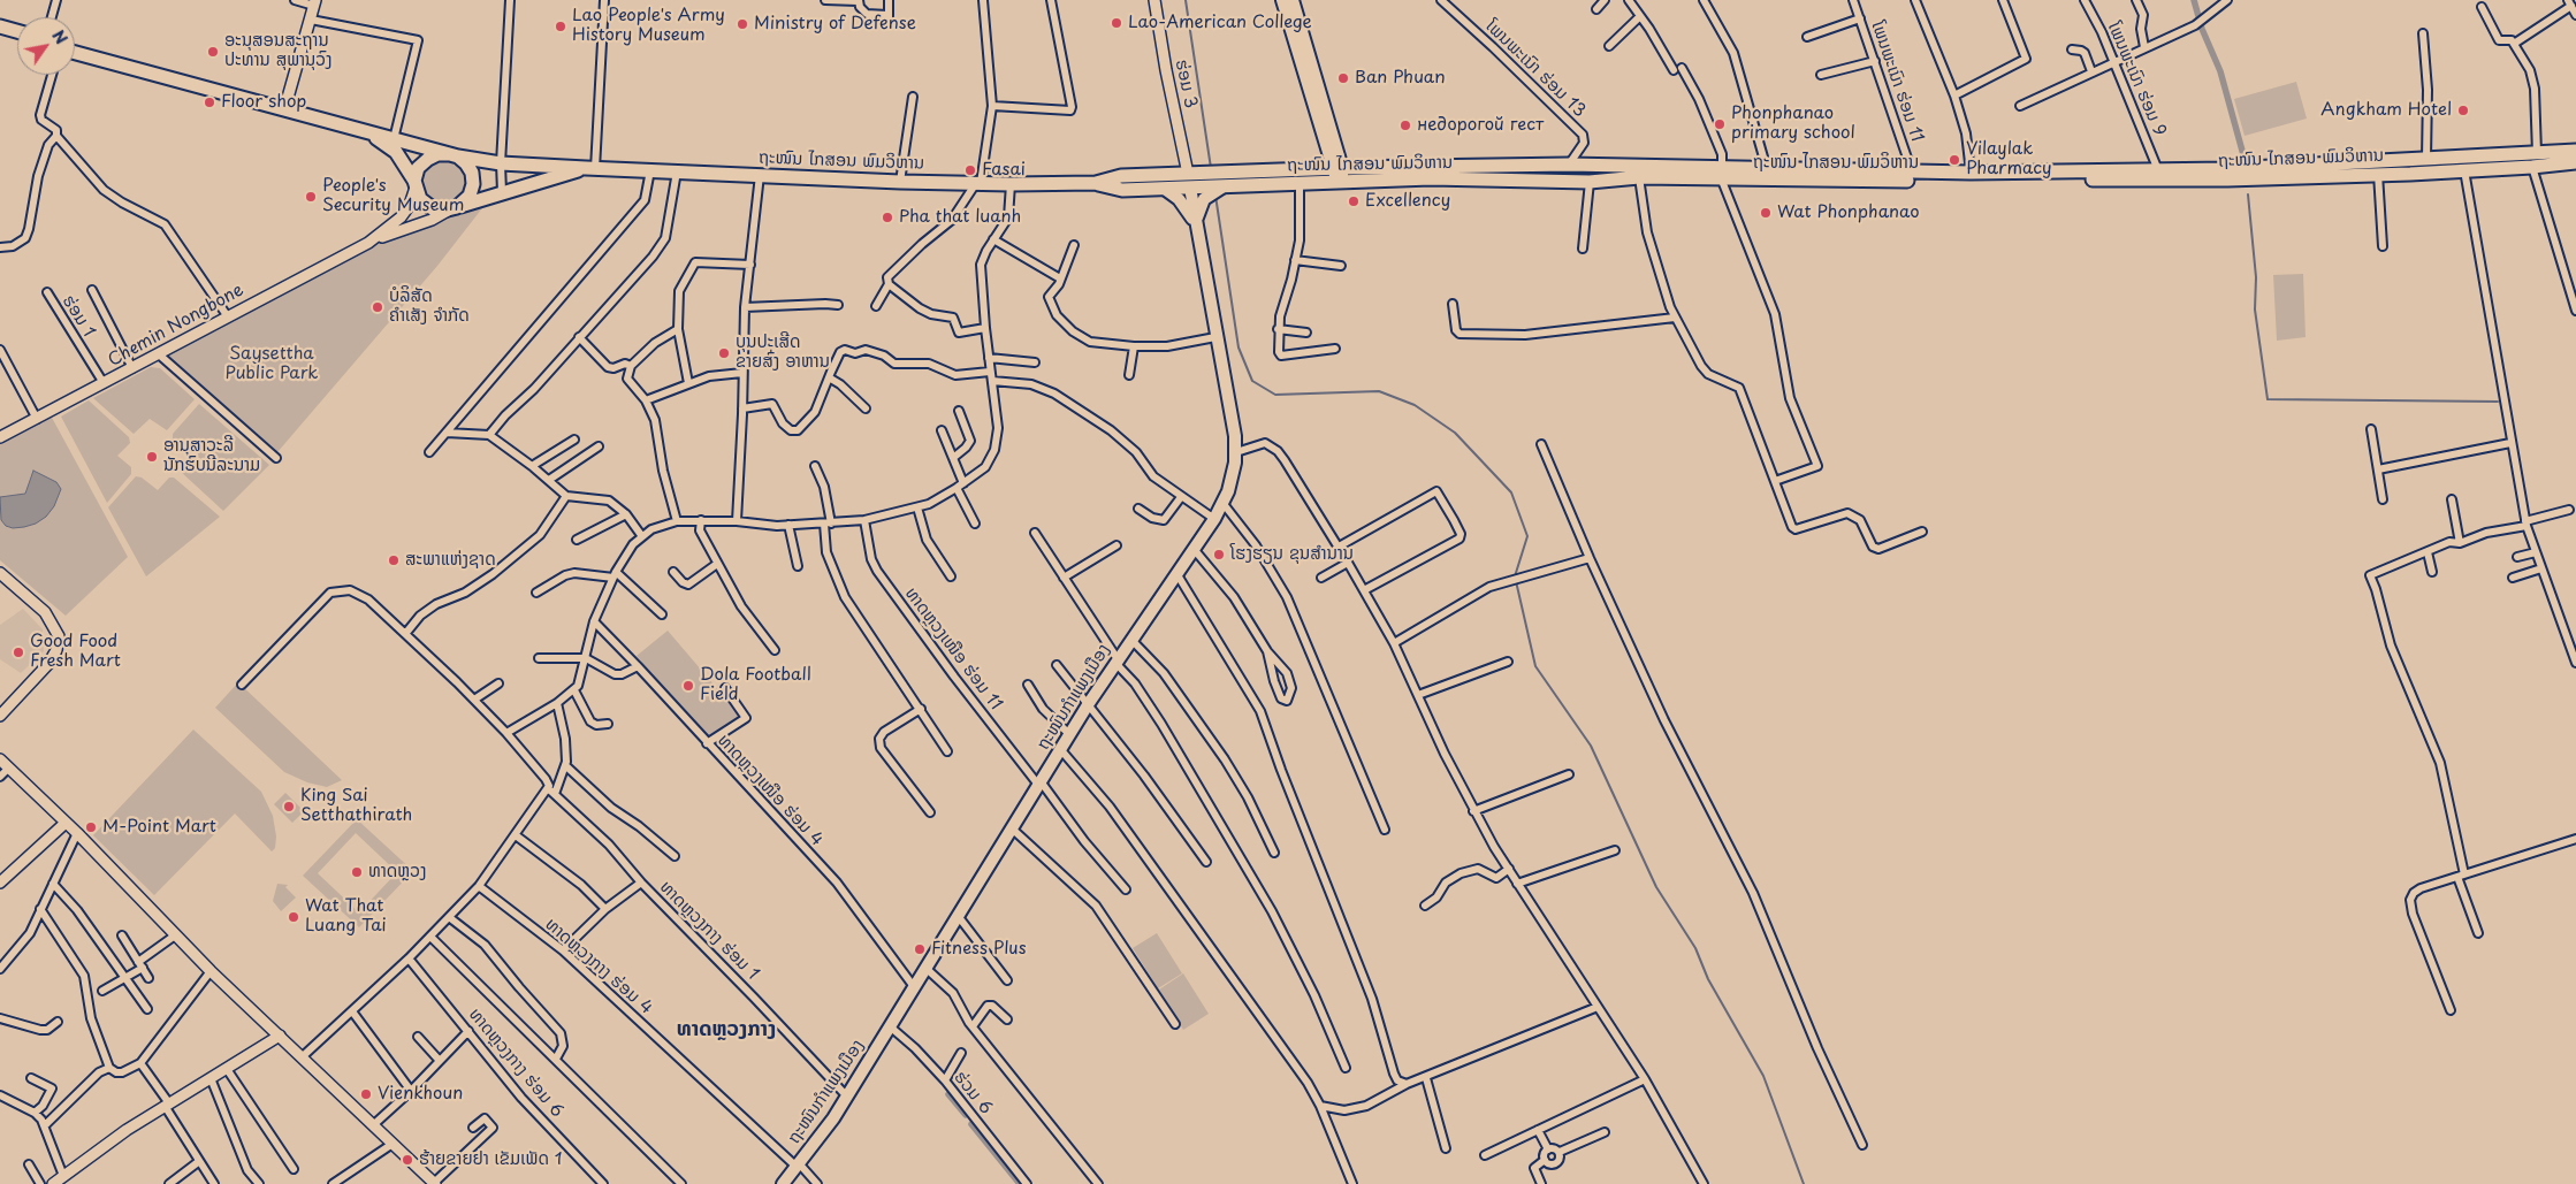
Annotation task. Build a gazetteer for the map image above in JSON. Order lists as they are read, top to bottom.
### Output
{
  "streets": {
    "highway": ["ຖະໜົນ ໄກສອນ ພົມວິຫານ"],
    "main road": ["ຖະໜົນກຳແພງເມືອງ"],
    "street": [
      "ໂພນພະເນົາ ຮ່ອມ 13",
      "ໂພນພະເນົາ ຮ່ອມ 9",
      "ໂພນພະເນົາ ຮ່ອມ 11",
      "ຮ່ອມ 3",
      "ຮ່ອມ 1",
      "Chemin Nongbone",
      "ທາດຫຼວງເໜືອ ຮ່ອມ 11",
      "ທາດຫຼວງເໜືອ ຮ່ອມ 4",
      "ທາດຫຼວງກາງ ຮ່ອມ 1",
      "ທາດຫຼວງກາງ ຮ່ອມ 4",
      "ທາດຫຼວງກາງ ຮ່ອມ 6",
      "ຮ່ວມ 6"
    ]
  },
  "crossings": [
    ["ໂພນພະເນົາ ຮ່ອມ 13", "ຖະໜົນ ໄກສອນ ພົມວິຫານ"],
    ["ໂພນພະເນົາ ຮ່ອມ 9", "ຖະໜົນ ໄກສອນ ພົມວິຫານ"],
    ["ໂພນພະເນົາ ຮ່ອມ 11", "ຖະໜົນ ໄກສອນ ພົມວິຫານ"],
    ["ຮ່ອມ 3", "ຖະໜົນ ໄກສອນ ພົມວິຫານ"],
    ["ຮ່ອມ 3", "ຖະໜົນກຳແພງເມືອງ"],
    ["ຖະໜົນ ໄກສອນ ພົມວິຫານ", "ຖະໜົນກຳແພງເມືອງ"],
    ["ຮ່ອມ 1", "Chemin Nongbone"],
    ["ທາດຫຼວງເໜືອ ຮ່ອມ 11", "ຖະໜົນກຳແພງເມືອງ"],
    ["ຖະໜົນກຳແພງເມືອງ", "ທາດຫຼວງເໜືອ ຮ່ອມ 4"],
    ["ຖະໜົນກຳແພງເມືອງ", "ທາດຫຼວງກາງ ຮ່ອມ 1"],
    ["ຖະໜົນກຳແພງເມືອງ", "ທາດຫຼວງກາງ ຮ່ອມ 4"],
    ["ຖະໜົນກຳແພງເມືອງ", "ຮ່ວມ 6"]
  ],
  "districts": ["ທາດຫຼວງກາງ"],
  "parks": ["Saysettha Public Park"],
  "places": [
    "Lao-American College",
    "Ministry of Defense",
    "Lao People's Army History Museum",
    "ອະນຸສອນສະຖານ ປະທານ ສຸພານຸວົງ",
    "Ban Phuan",
    "Floor shop",
    "Angkham Hotel",
    "Phonphanao primary school",
    "недорогой гест",
    "Vilaylak Pharmacy",
    "Fasai",
    "People's Security Museum",
    "Excellency",
    "Wat Phonphanao",
    "Pha that luanh",
    "ບໍລິສັດ ຄຳເສັງ ຈຳກັດ",
    "ບຸນປະເສີດ ຂາຍສົ່ງ ອາຫານ",
    "ອານຸສາວະລີ ນັກຮົບນີລະນາມ",
    "ໂຮງຮຽນ ຂຸນສຳນານ",
    "ສະພາແຫ່ງຊາດ",
    "Good Food Fresh Mart",
    "Dola Football Field",
    "King Sai Setthathirath",
    "M-Point Mart",
    "ທາດຫຼວງ",
    "Wat That Luang Tai",
    "Fitness Plus",
    "Vienkhoun",
    "ຮ້າຍຂາຍຢາ ເຂັມເພັດ 1"
  ],
  "north": "top right"
}
